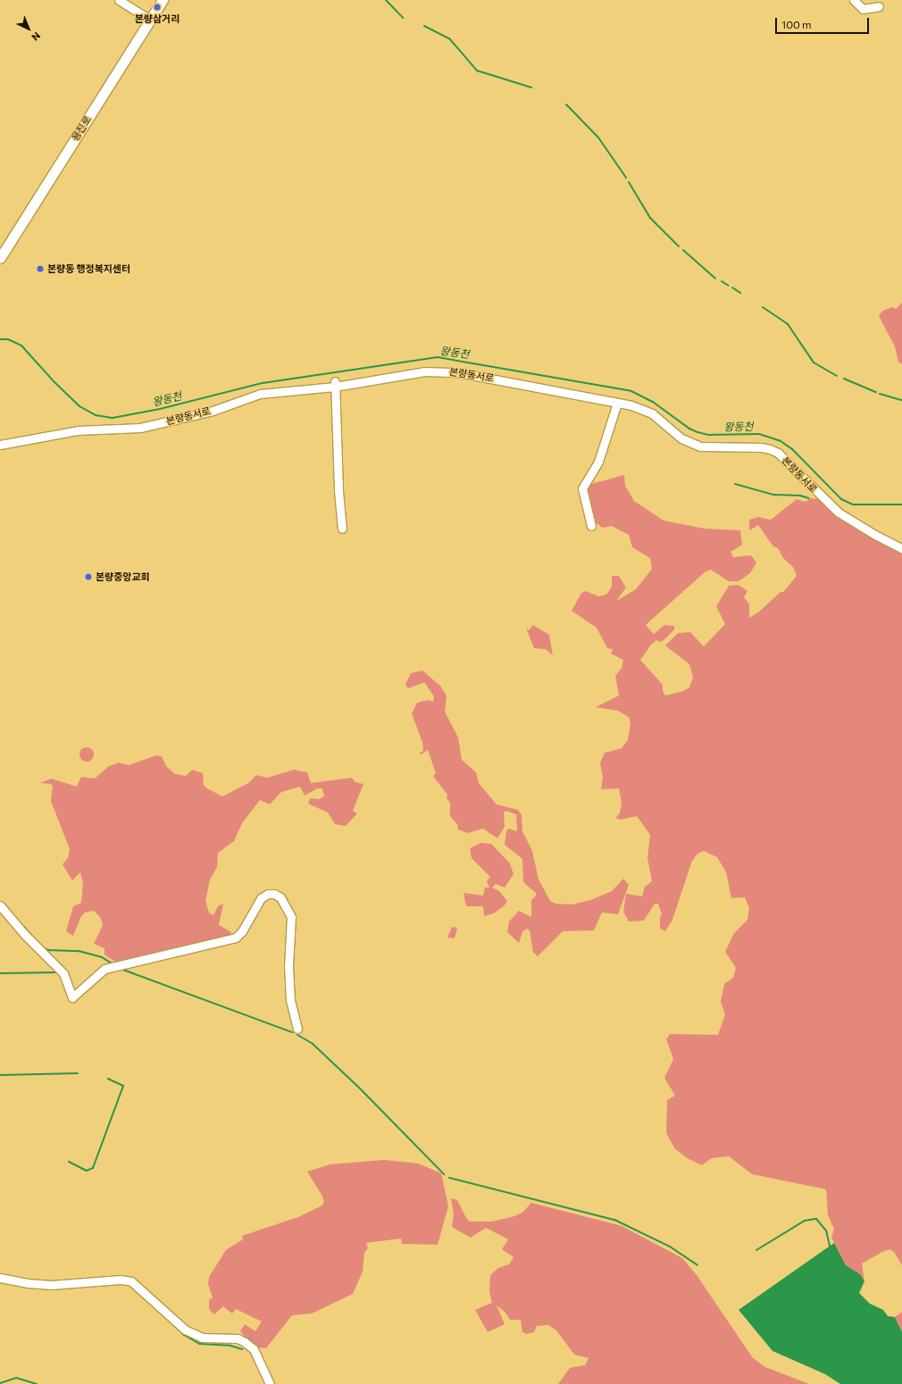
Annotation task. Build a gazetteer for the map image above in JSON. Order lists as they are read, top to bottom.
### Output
{
  "streets": {
    "main road": ["용진로"],
    "street": ["본량동서로"]
  },
  "water": ["왕동천"],
  "places": ["본량삼거리", "본량동 행정복지센터", "본량중앙교회"],
  "scale_bar": "100 m",
  "north": "bottom right"
}
